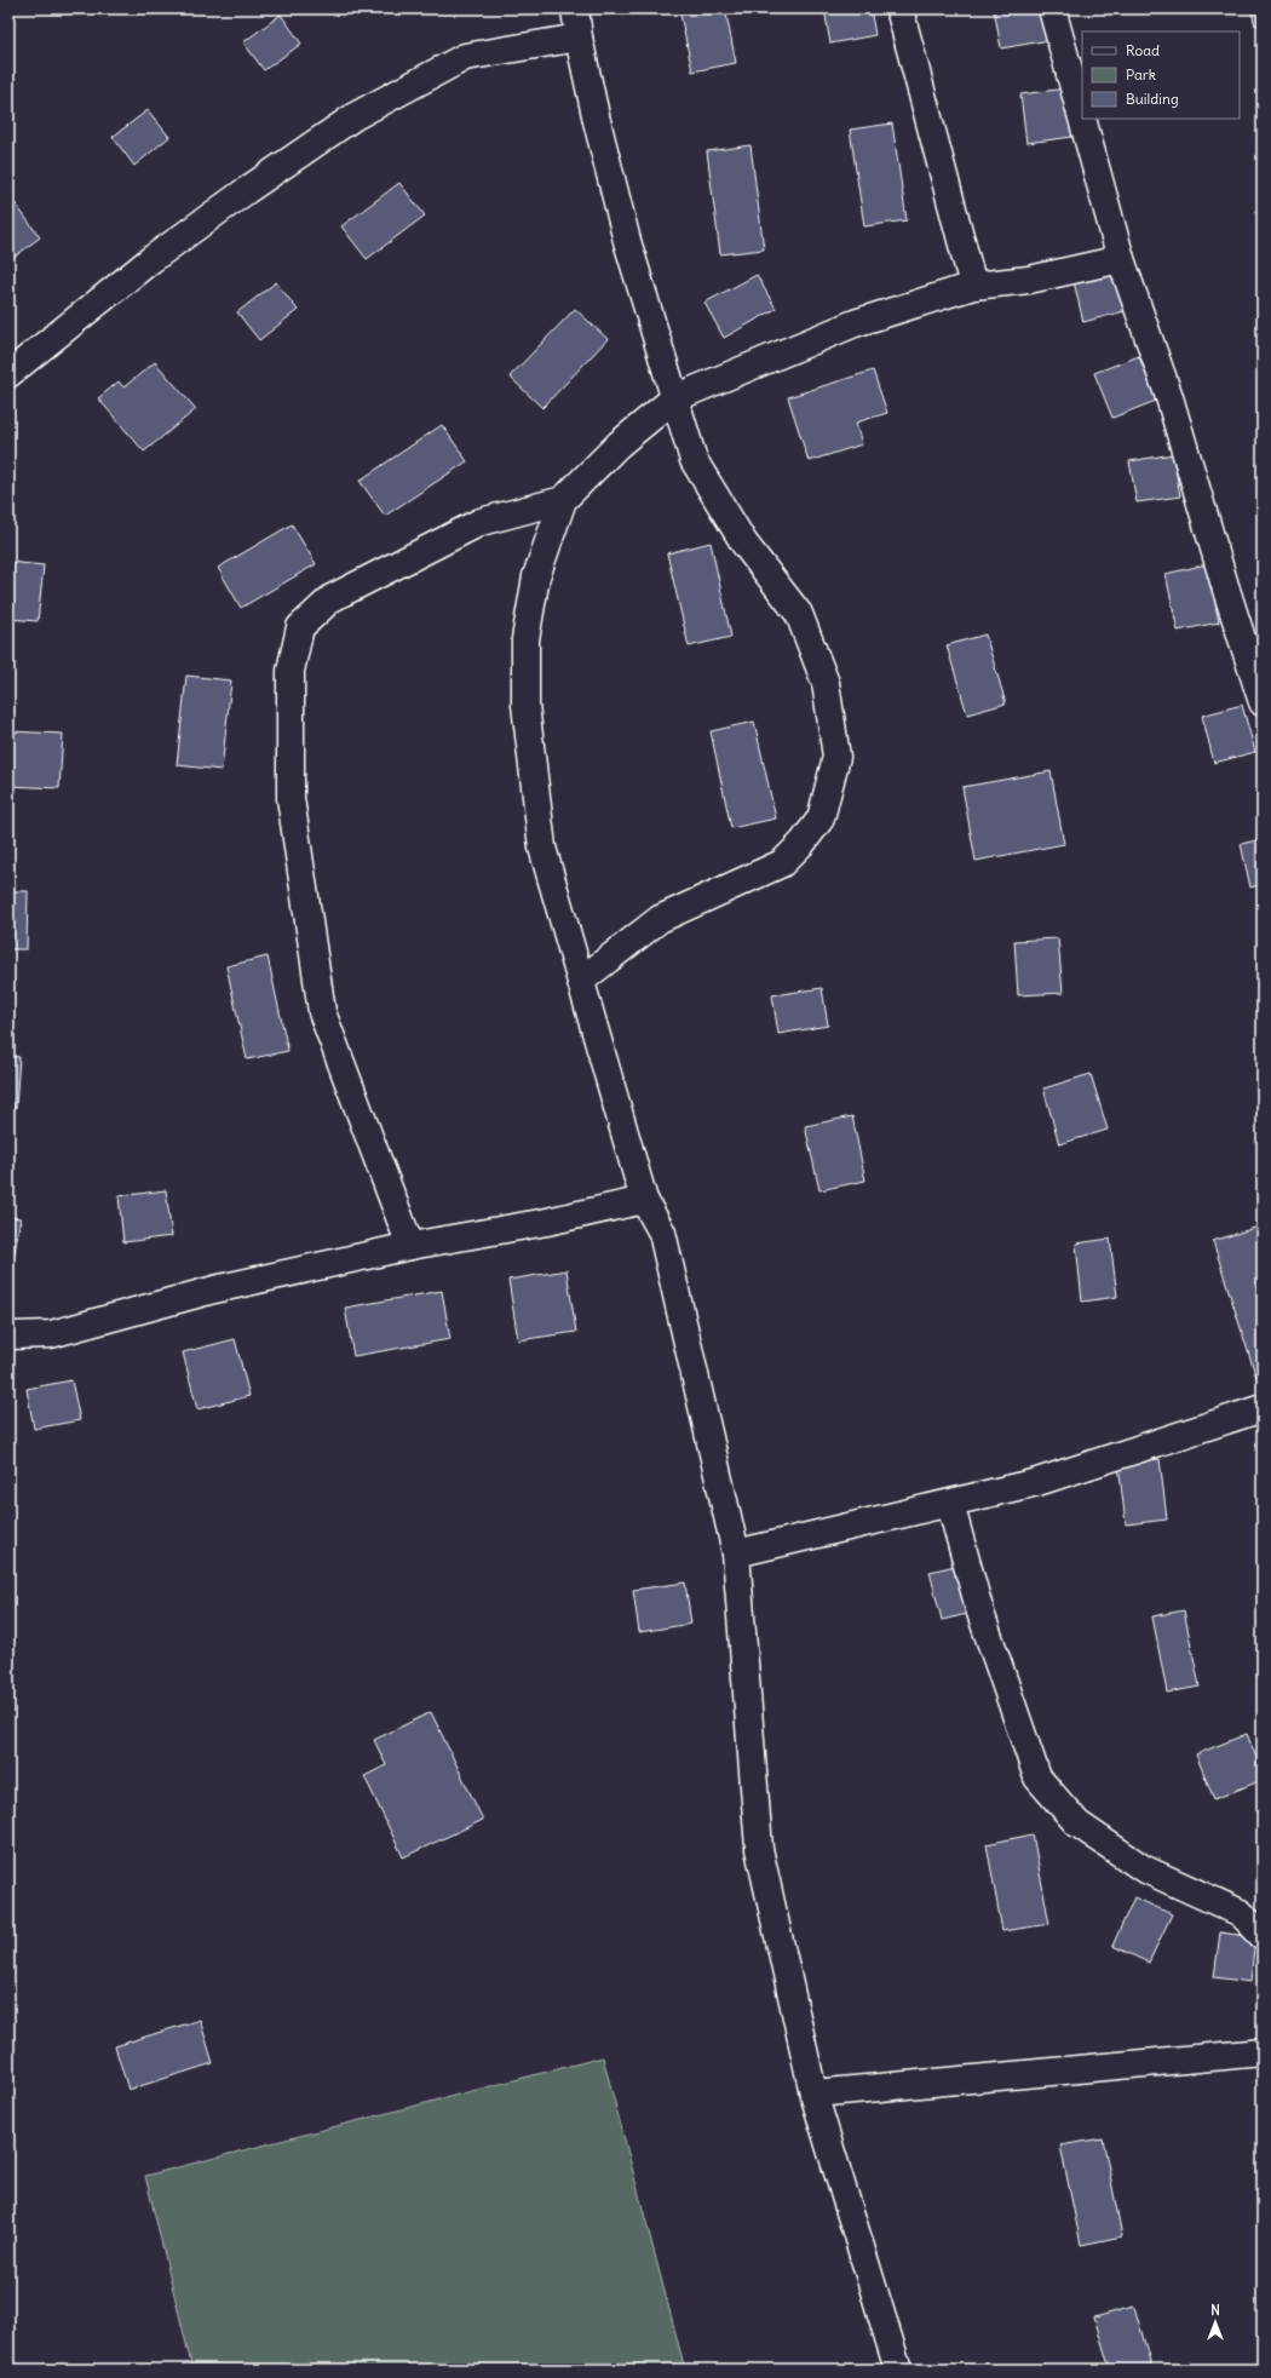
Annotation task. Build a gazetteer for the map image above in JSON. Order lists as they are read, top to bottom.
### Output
{
  "legend": ["Road", "Park", "Building"],
  "north": "top"
}
